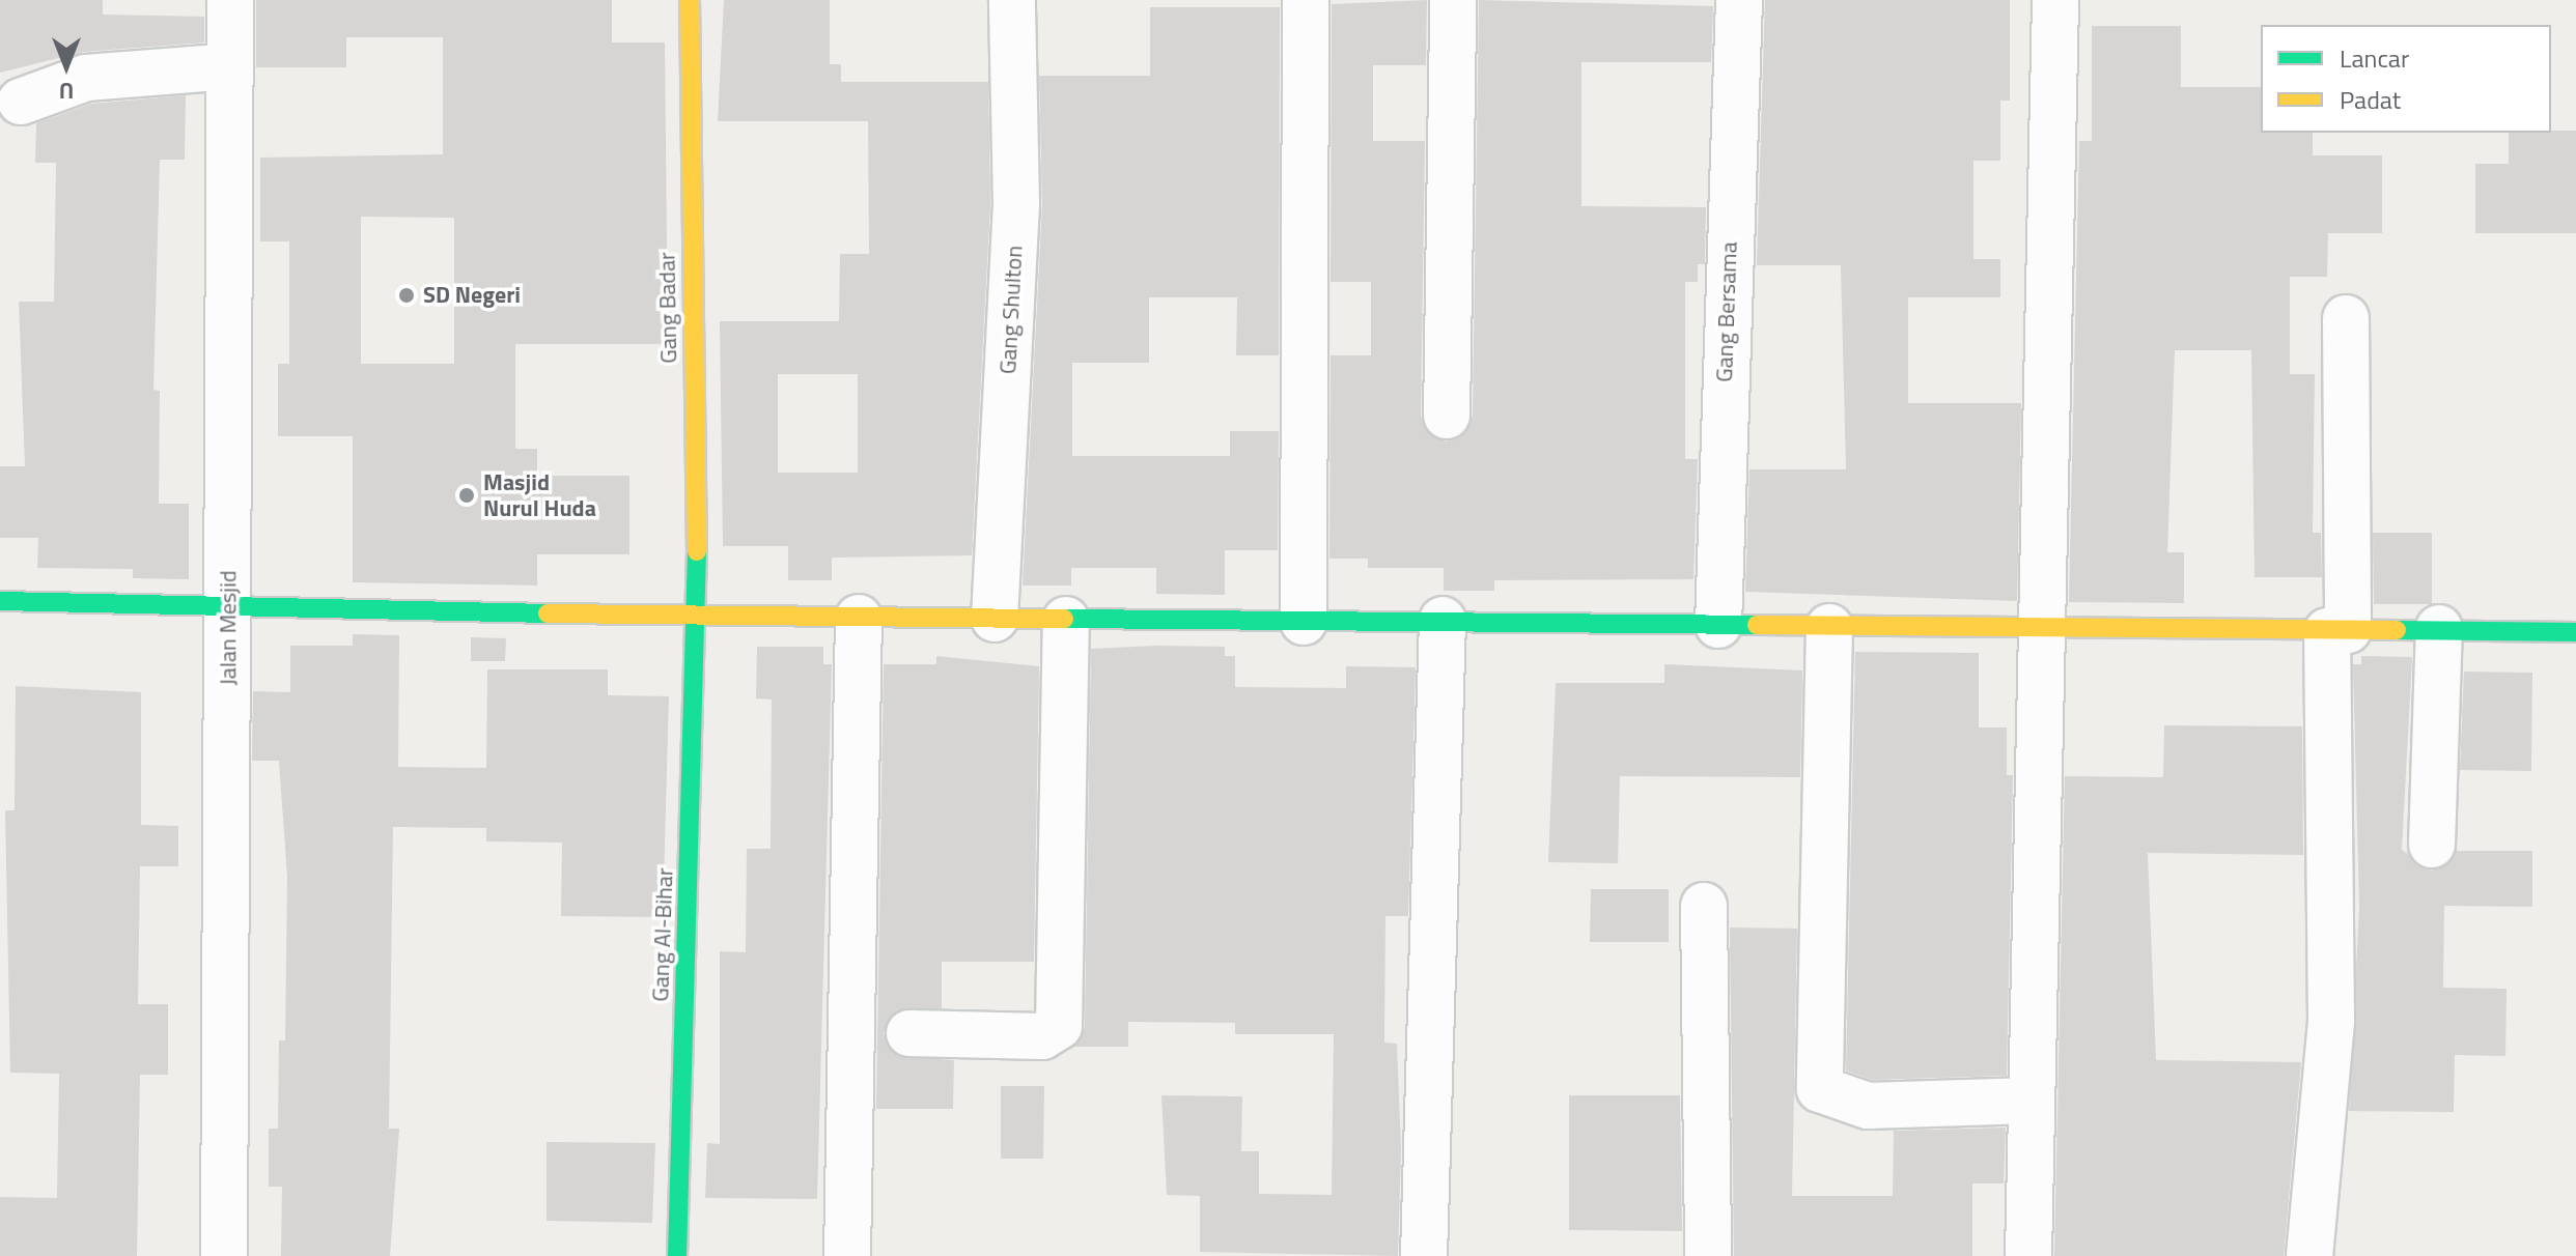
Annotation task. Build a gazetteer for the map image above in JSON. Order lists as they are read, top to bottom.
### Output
{
  "streets": {
    "street": [
      "Gang Badar",
      "Gang Shulton",
      "Gang Bersama",
      "Jalan Mesjid",
      "Gang Al-Bihar"
    ]
  },
  "crossings": [
    ["Gang Badar", "Gang Al-Bihar"]
  ],
  "places": ["SD Negeri", "Masjid Nurul Huda"],
  "legend": ["Lancar", "Padat"],
  "north": "bottom"
}
